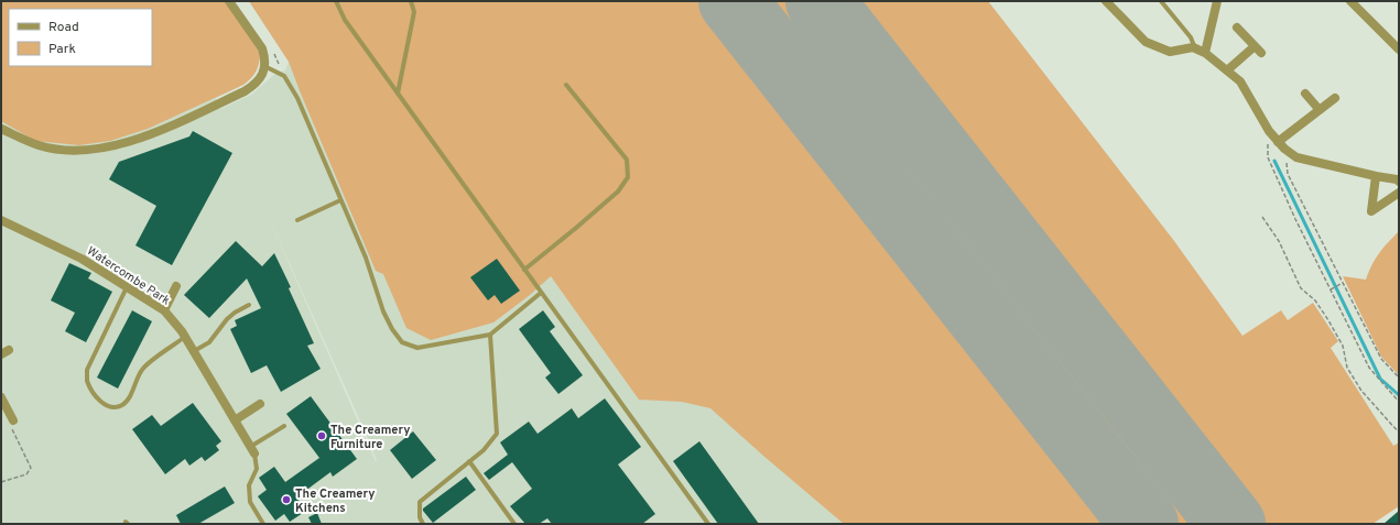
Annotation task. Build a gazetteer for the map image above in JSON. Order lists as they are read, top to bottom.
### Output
{
  "streets": {
    "street": ["Watercombe Park"]
  },
  "places": ["The Creamery Furniture", "The Creamery Kitchens"],
  "legend": ["Road", "Park"]
}
